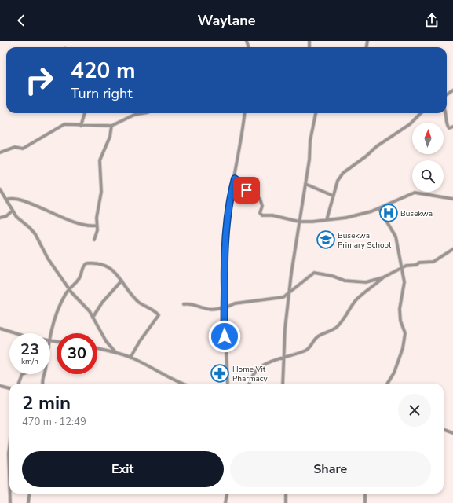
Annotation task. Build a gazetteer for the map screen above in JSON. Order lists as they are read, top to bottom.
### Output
{
  "places": {
    "hospital": ["Busekwa"],
    "school or university": ["Busekwa Primary School"],
    "pharmacy": ["Home Vit Pharmacy"]
  },
  "north": "top",
  "page": {
    "header": "Waylane",
    "turn": ["420 m", "Turn right"],
    "speed": "23 km/h",
    "limit": "30",
    "heading": ["2 min", "470 m · 12:49"],
    "buttons": ["Exit", "Share"]
  }
}
